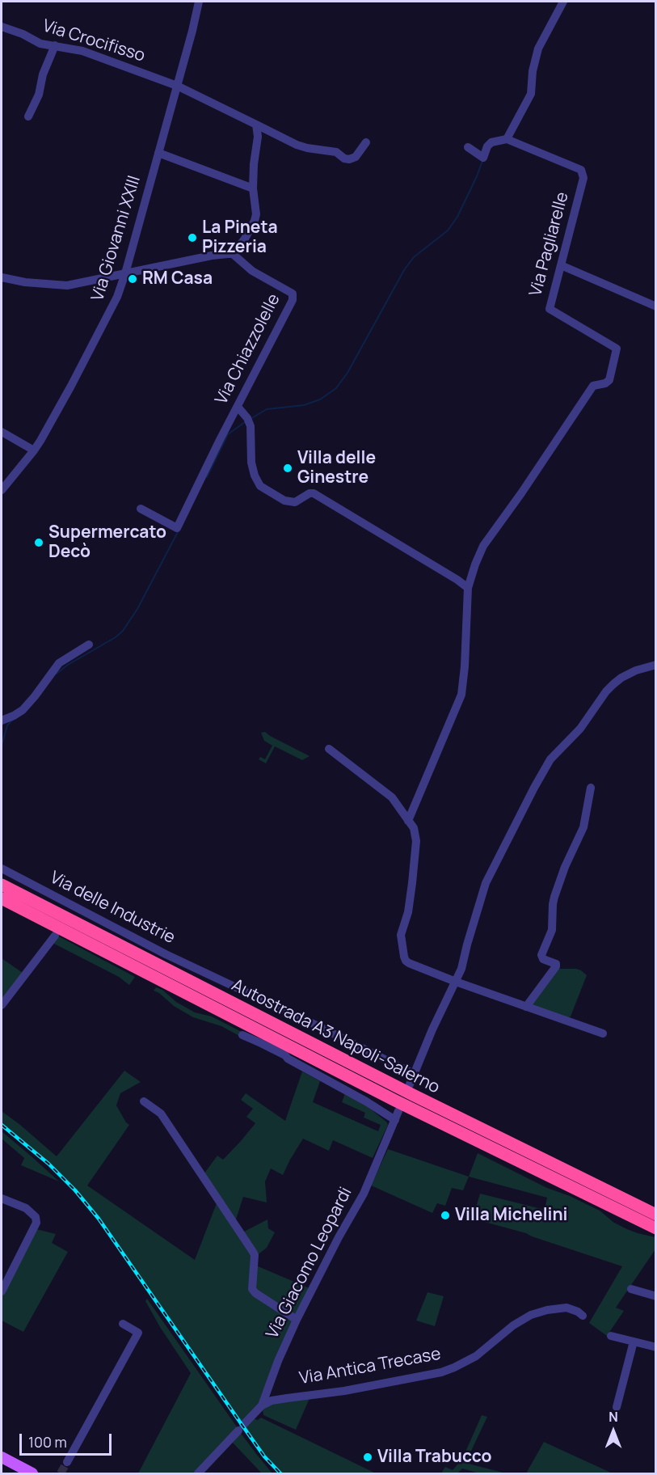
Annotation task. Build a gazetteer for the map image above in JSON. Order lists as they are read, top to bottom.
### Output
{
  "streets": {
    "highway": ["Autostrada A3 Napoli-Salerno"],
    "street": [
      "Via Crocifisso",
      "Via Giovanni XXIII",
      "Via Pagliarelle",
      "Via Chiazzolelle",
      "Via delle Industrie",
      "Via Giacomo Leopardi",
      "Via Antica Trecase"
    ]
  },
  "crossings": [
    ["Via Crocifisso", "Via Giovanni XXIII"],
    ["Via Giacomo Leopardi", "Via Antica Trecase"]
  ],
  "places": [
    "La Pineta Pizzeria",
    "RM Casa",
    "Villa delle Ginestre",
    "Supermercato Decò",
    "Villa Michelini",
    "Villa Trabucco"
  ],
  "scale_bar": "100 m",
  "north": "top"
}
